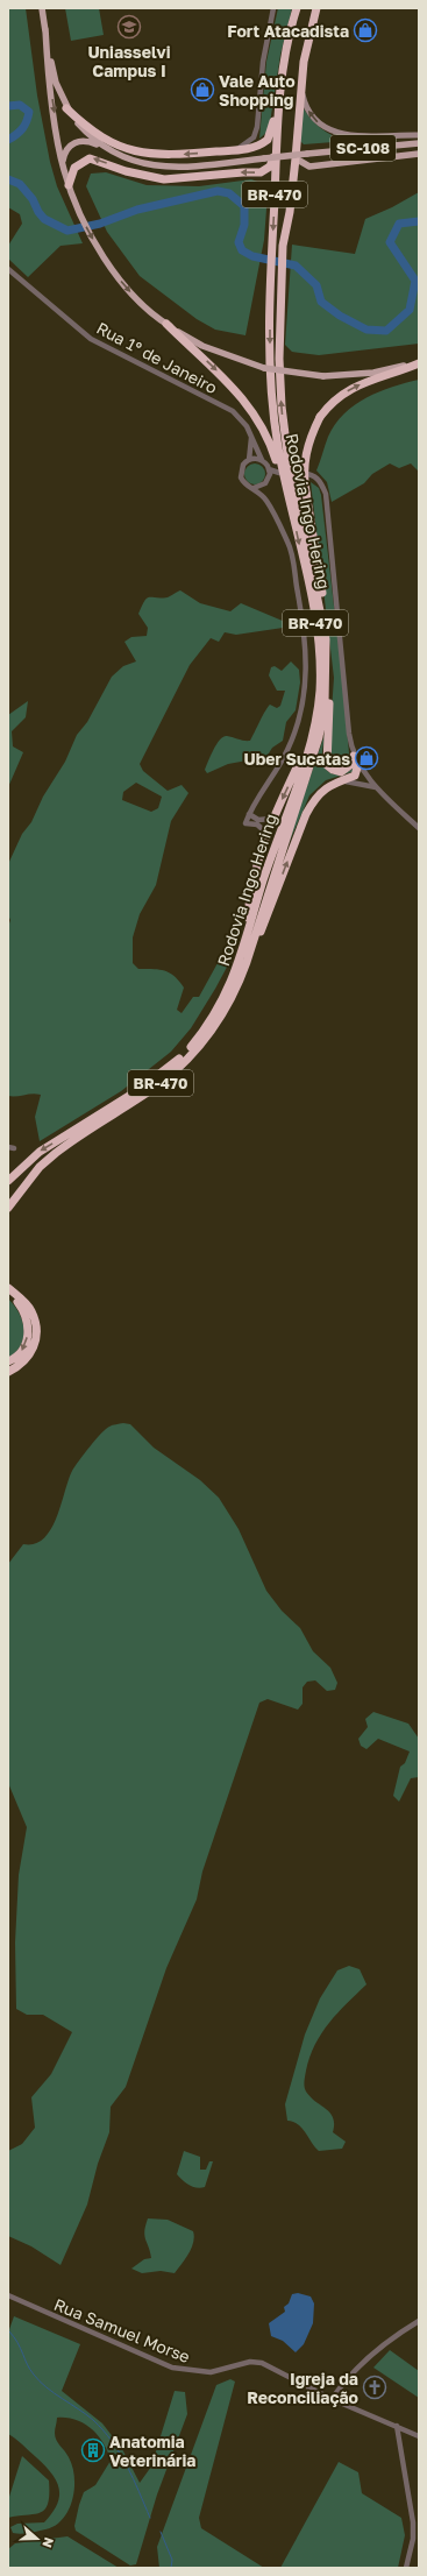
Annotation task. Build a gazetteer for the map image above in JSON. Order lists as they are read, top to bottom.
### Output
{
  "streets": {
    "highway": ["BR-470", "Rodovia Ingo Hering"],
    "main road": ["SC-108"],
    "street": ["Rua 1º de Janeiro", "Rua Samuel Morse"]
  },
  "places": {
    "school or university": ["Uniasselvi Campus I"],
    "shop": ["Fort Atacadista", "Vale Auto Shopping", "Uber Sucatas"],
    "church": ["Igreja da Reconciliação"],
    "building": ["Anatomia Veterinária"]
  },
  "north": "right"
}
